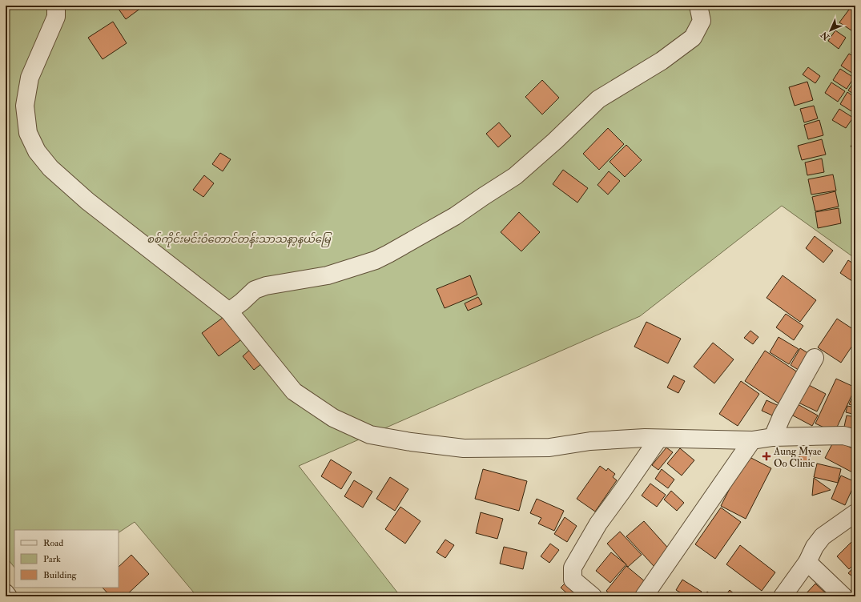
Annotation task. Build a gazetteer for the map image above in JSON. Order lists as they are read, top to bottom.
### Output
{
  "parks": ["စစ်ကိုင်းမင်းဝံတောင်တန်းသာသနာ့နယ်မြေ"],
  "places": {
    "health": ["Aung Myae Oo Clinic"]
  },
  "legend": ["Road", "Park", "Building"],
  "north": "bottom left"
}
